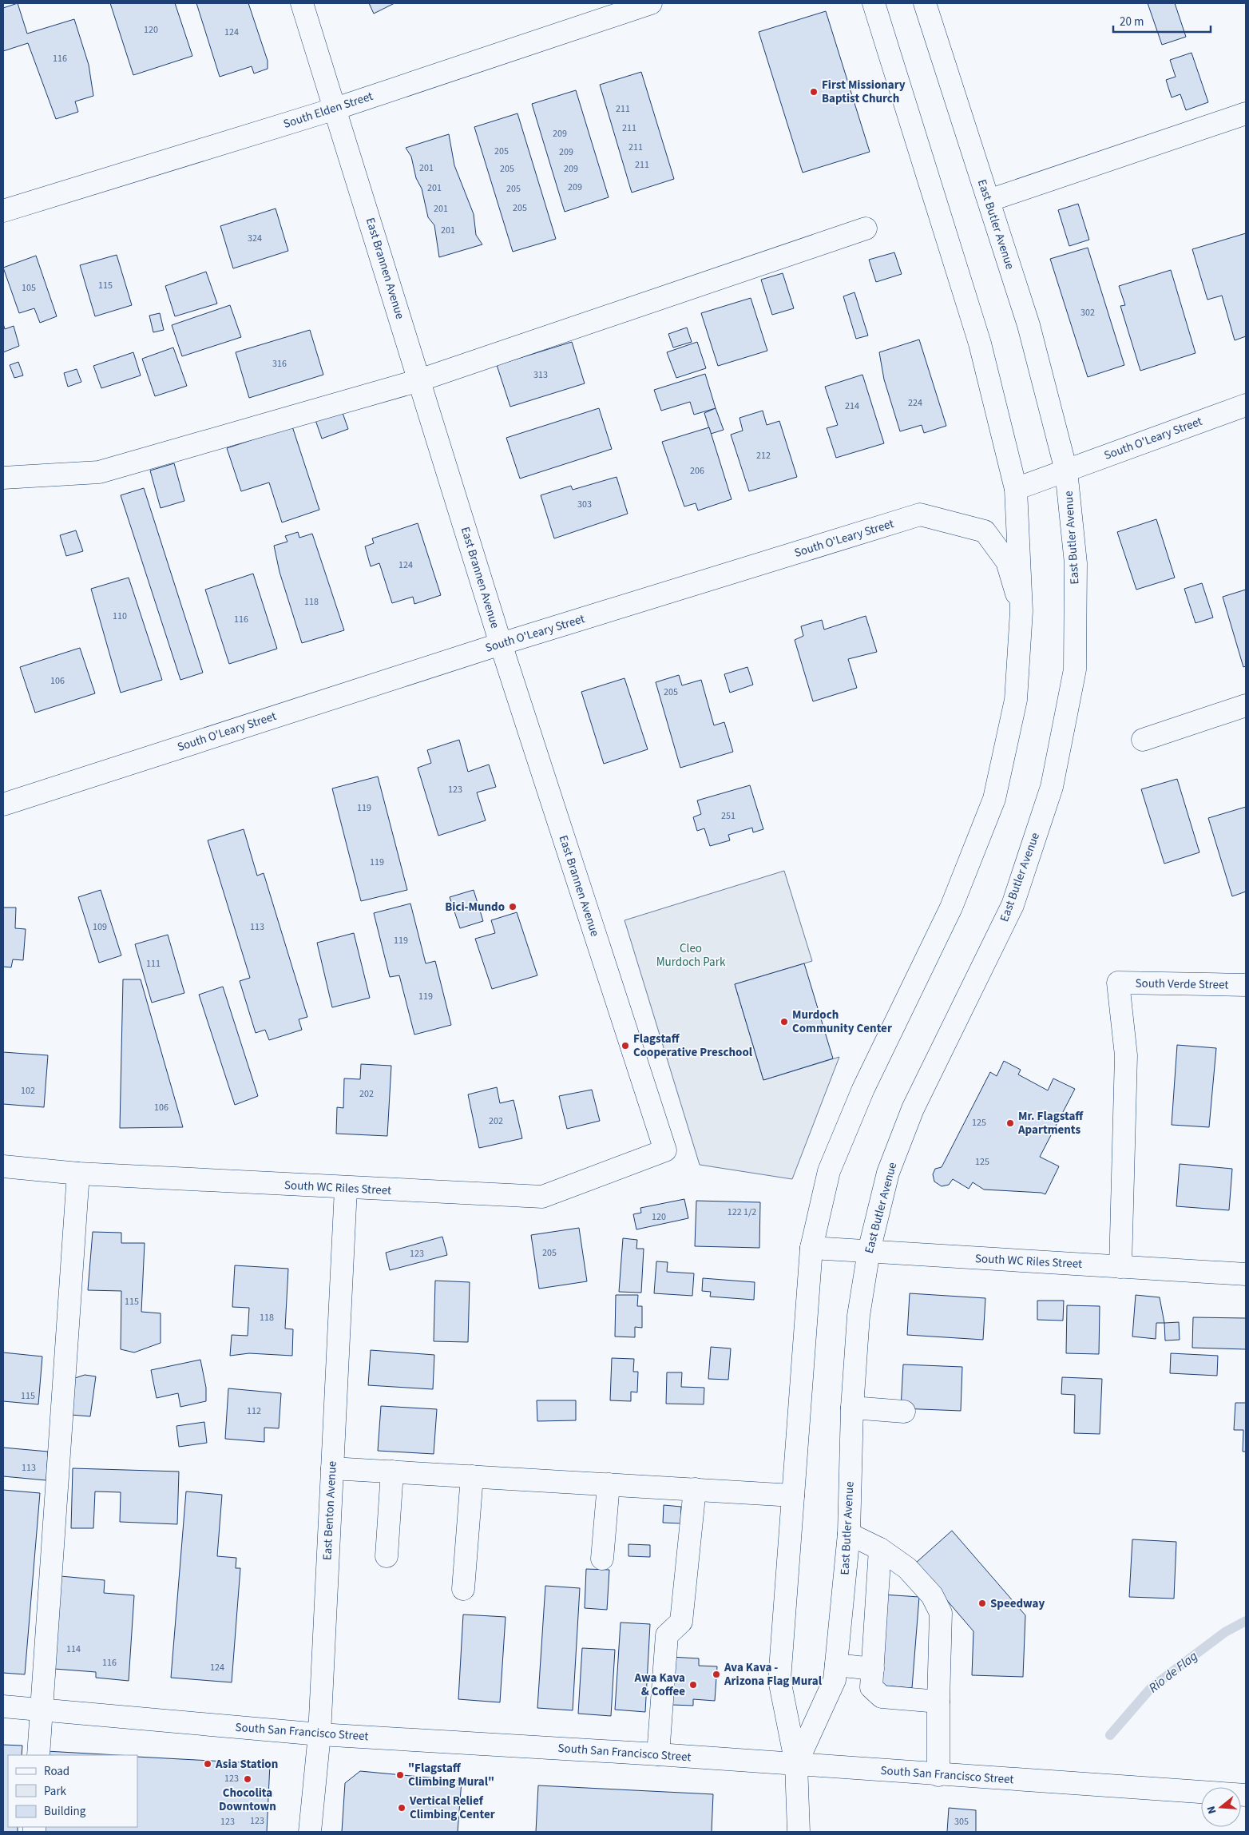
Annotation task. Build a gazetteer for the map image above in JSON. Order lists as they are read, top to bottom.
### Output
{
  "streets": {
    "street": [
      "South Elden Street",
      "East Butler Avenue",
      "East Brannen Avenue",
      "South O'Leary Street",
      "South Verde Street",
      "South WC Riles Street",
      "East Benton Avenue",
      "South San Francisco Street"
    ]
  },
  "crossings": [
    ["South Elden Street", "East Brannen Avenue"],
    ["East Butler Avenue", "South O'Leary Street"],
    ["East Butler Avenue", "South WC Riles Street"],
    ["East Butler Avenue", "South San Francisco Street"],
    ["East Brannen Avenue", "South O'Leary Street"],
    ["East Brannen Avenue", "South WC Riles Street"],
    ["South Verde Street", "South WC Riles Street"],
    ["South WC Riles Street", "East Benton Avenue"],
    ["East Benton Avenue", "South San Francisco Street"]
  ],
  "water": ["Rio de Flag"],
  "parks": ["Cleo Murdoch Park"],
  "places": [
    "First Missionary Baptist Church",
    "Bici-Mundo",
    "Murdoch Community Center",
    "Flagstaff Cooperative Preschool",
    "Mr. Flagstaff Apartments",
    "Speedway",
    "Ava Kava - Arizona Flag Mural",
    "Awa Kava & Coffee",
    "Asia Station",
    "\"Flagstaff Climbing Mural\"",
    "Chocolita Downtown",
    "Vertical Relief Climbing Center"
  ],
  "house_numbers": [
    "120",
    "124",
    "116",
    "211",
    "211",
    "209",
    "211",
    "205",
    "209",
    "211",
    "201",
    "205",
    "209",
    "209",
    "201",
    "205",
    "205",
    "201",
    "201",
    "324",
    "115",
    "105",
    "302",
    "316",
    "313",
    "224",
    "214",
    "212",
    "206",
    "303",
    "124",
    "118",
    "110",
    "116",
    "106",
    "205",
    "123",
    "119",
    "251",
    "119",
    "109",
    "113",
    "119",
    "111",
    "119",
    "102",
    "202",
    "106",
    "202",
    "125",
    "125",
    "122 1/2",
    "120",
    "205",
    "123",
    "115",
    "118",
    "115",
    "112",
    "113",
    "114",
    "116",
    "124",
    "123",
    "123",
    "123",
    "305"
  ],
  "legend": ["Road", "Park", "Building"],
  "scale_bar": "20 m",
  "north": "left"
}
